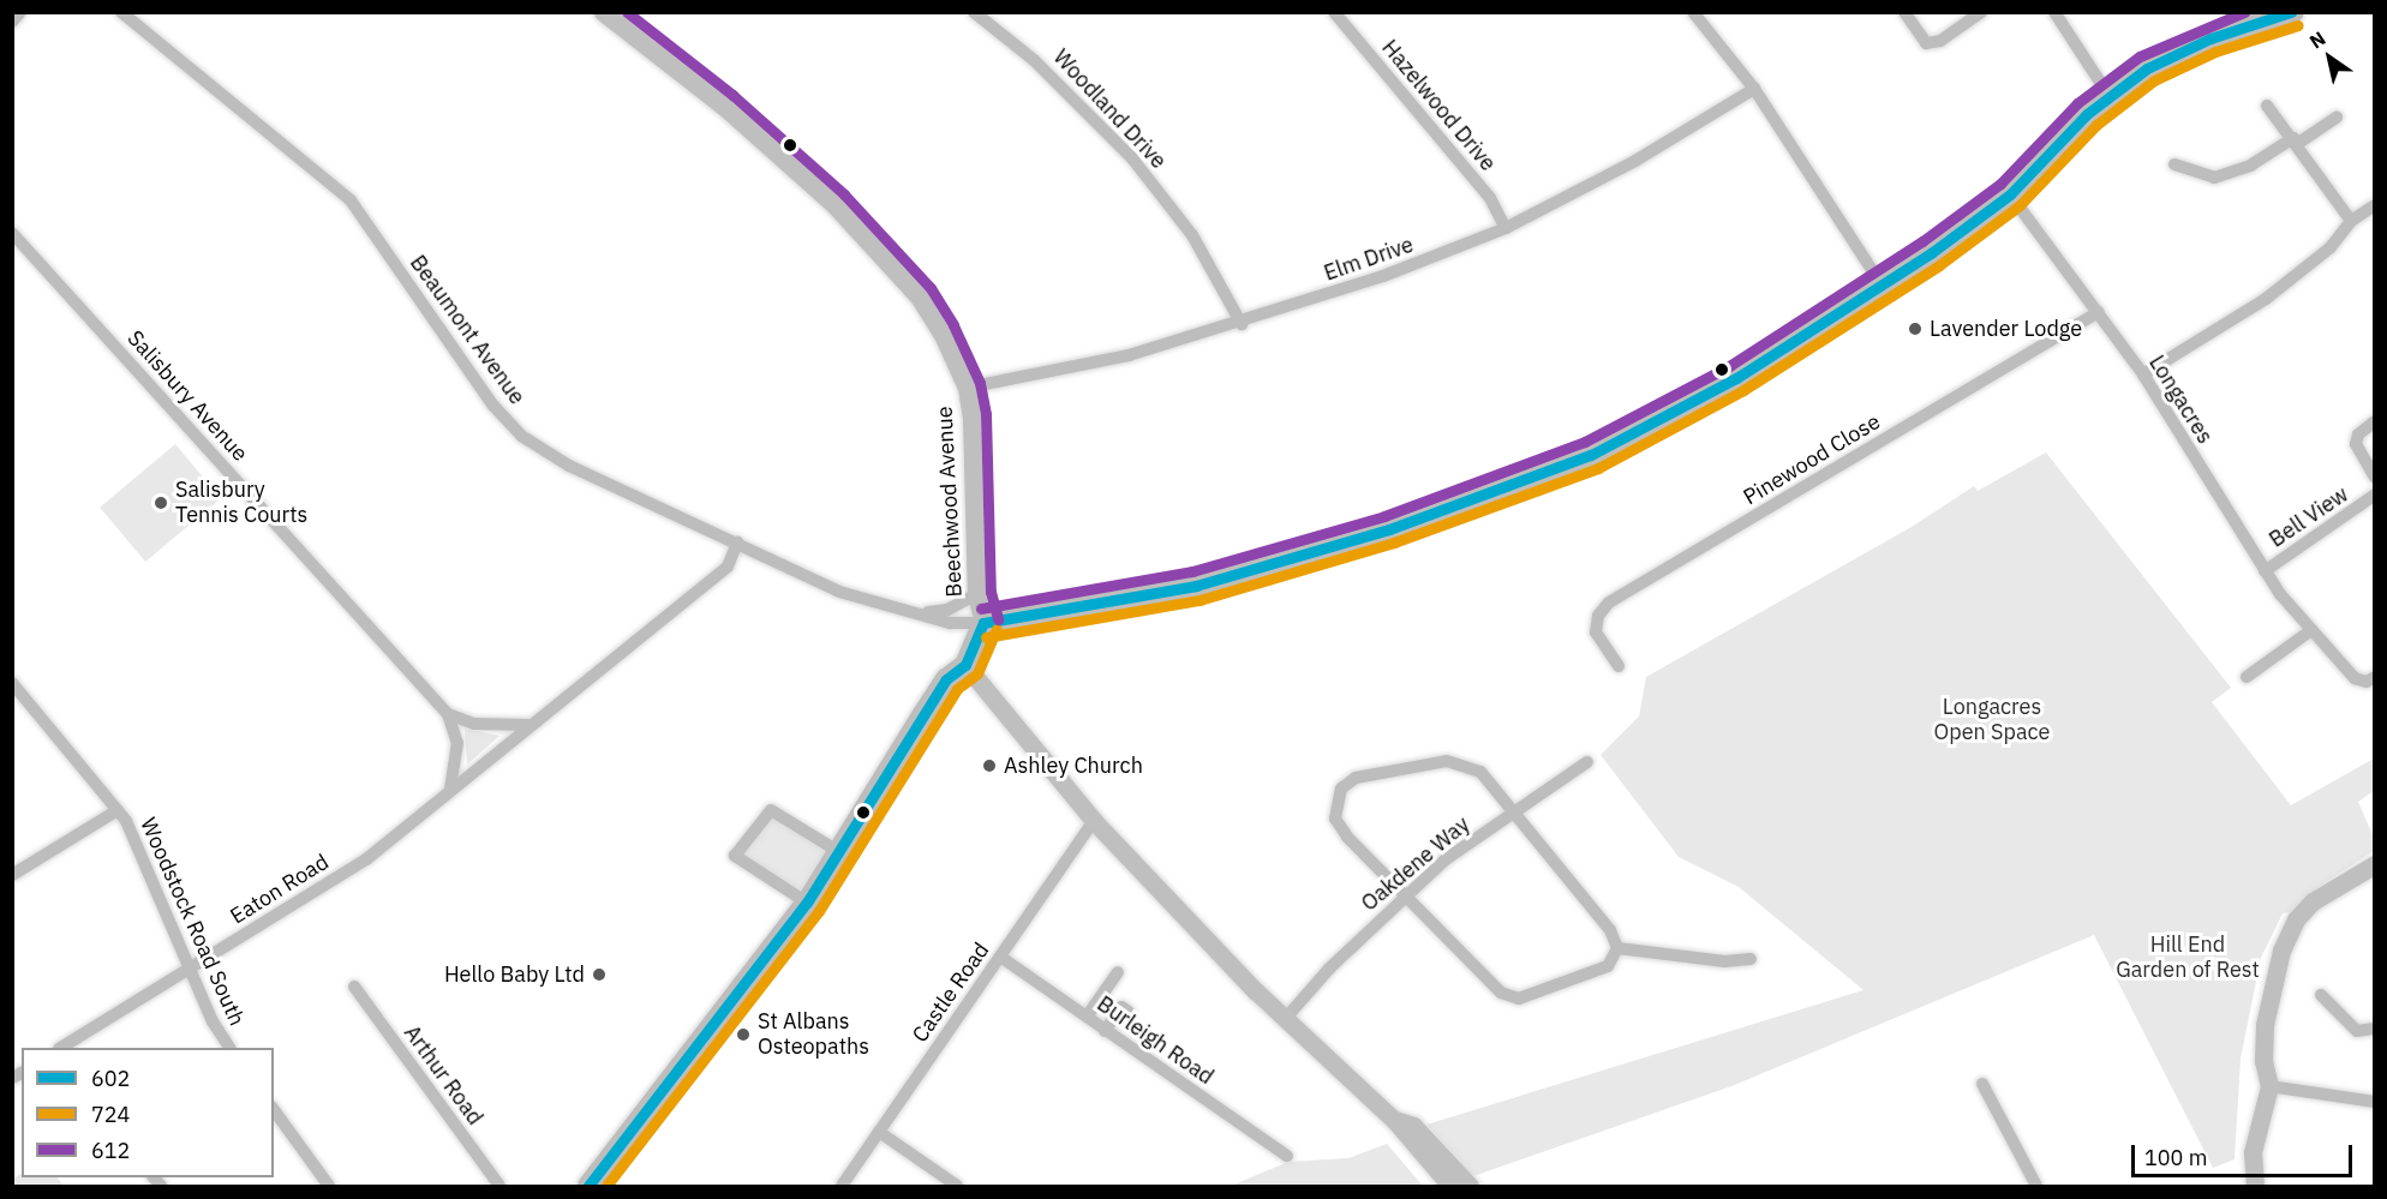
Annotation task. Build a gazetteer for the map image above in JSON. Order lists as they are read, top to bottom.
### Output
{
  "streets": {
    "street": [
      "Hazelwood Drive",
      "Woodland Drive",
      "Elm Drive",
      "Beaumont Avenue",
      "Salisbury Avenue",
      "Longacres",
      "Pinewood Close",
      "Beechwood Avenue",
      "Bell View",
      "Oakdene Way",
      "Eaton Road",
      "Woodstock Road South",
      "Castle Road",
      "Burleigh Road",
      "Arthur Road"
    ]
  },
  "crossings": [
    ["Hazelwood Drive", "Elm Drive"],
    ["Woodland Drive", "Elm Drive"],
    ["Elm Drive", "Beechwood Avenue"],
    ["Beaumont Avenue", "Beechwood Avenue"],
    ["Salisbury Avenue", "Eaton Road"],
    ["Longacres", "Pinewood Close"],
    ["Longacres", "Bell View"],
    ["Eaton Road", "Woodstock Road South"],
    ["Castle Road", "Burleigh Road"]
  ],
  "parks": ["Longacres Open Space", "Hill End Garden of Rest"],
  "places": [
    "Lavender Lodge",
    "Salisbury Tennis Courts",
    "Ashley Church",
    "Hello Baby Ltd",
    "St Albans Osteopaths"
  ],
  "lines": ["transit line 602", "transit line 612", "transit line 724"],
  "legend": ["602", "724", "612"],
  "scale_bar": "100 m",
  "north": "top left"
}
